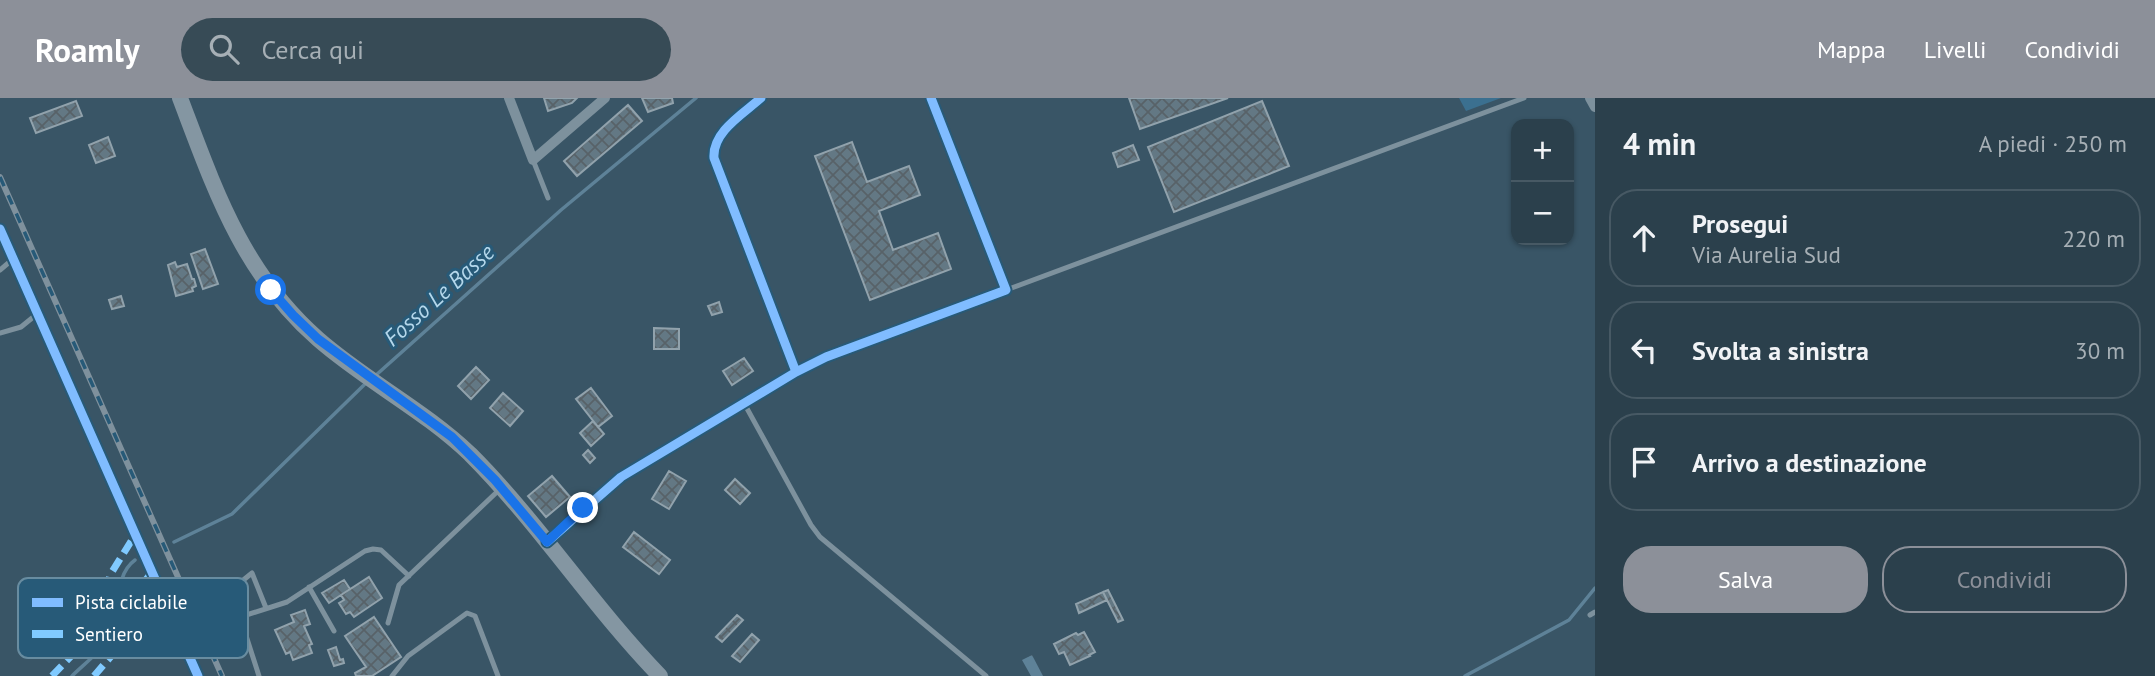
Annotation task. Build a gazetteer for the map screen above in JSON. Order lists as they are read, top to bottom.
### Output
{
  "water": ["Fosso Le Basse"],
  "legend": ["Pista ciclabile", "Sentiero"],
  "page": {
    "header": "Roamly",
    "search": "Cerca qui",
    "nav": ["Mappa", "Livelli", "Condividi"],
    "heading": ["4 min", "A piedi · 250 m"],
    "map_buttons": ["+", "−"],
    "list": [
      ["Prosegui", "Via Aurelia Sud", "220 m"],
      ["Svolta a sinistra", "30 m"],
      "Arrivo a destinazione"
    ],
    "buttons": ["Salva", "Condividi"]
  }
}
